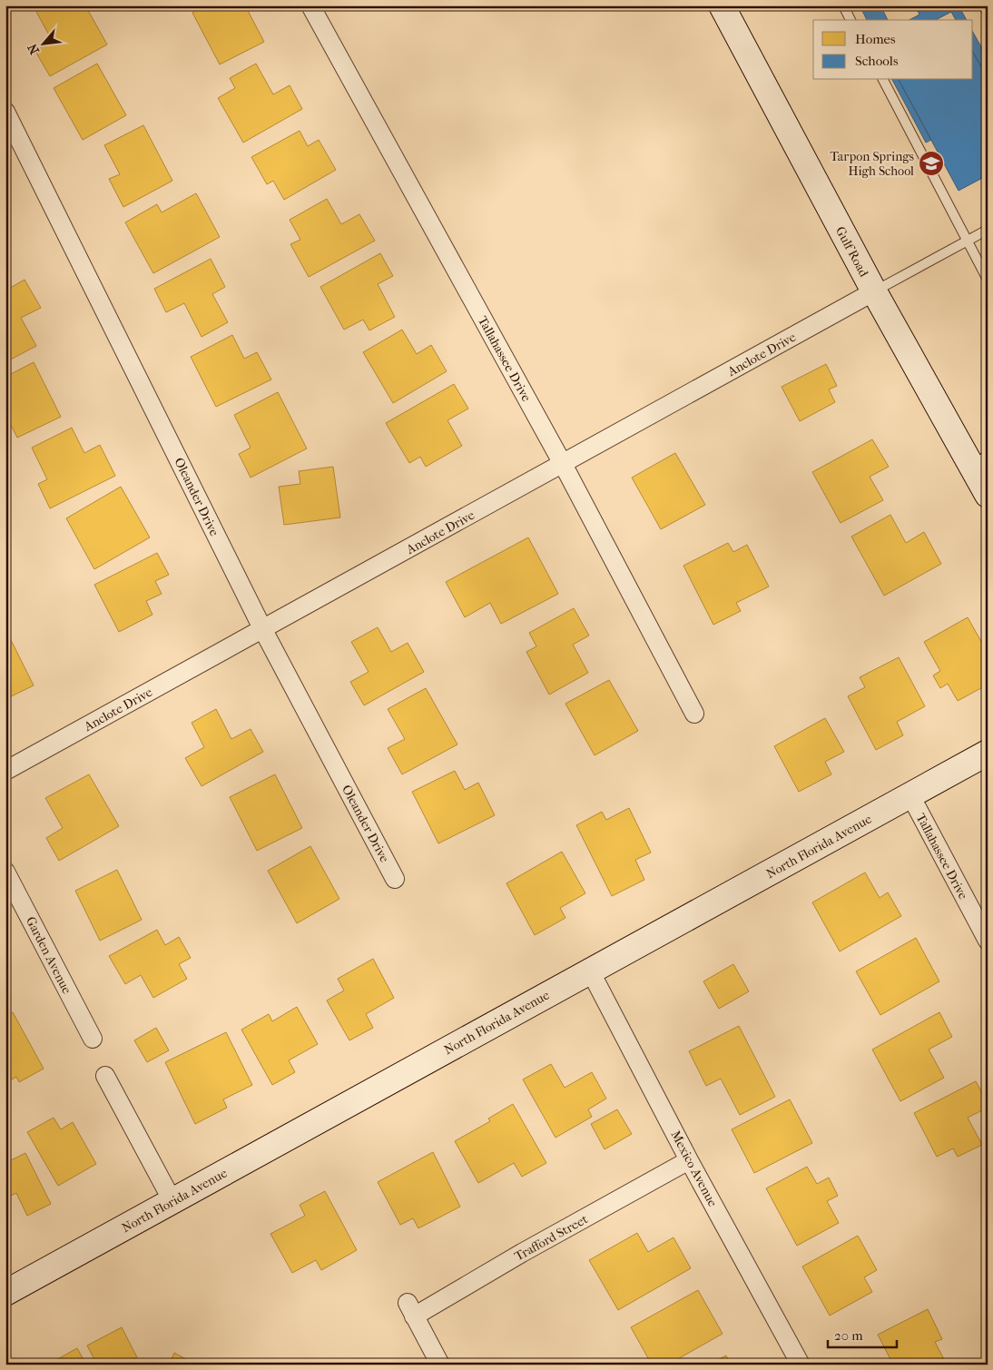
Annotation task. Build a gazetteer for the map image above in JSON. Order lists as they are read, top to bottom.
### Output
{
  "streets": {
    "street": [
      "Gulf Road",
      "Anclote Drive",
      "Tallahassee Drive",
      "Oleander Drive",
      "North Florida Avenue",
      "Garden Avenue",
      "Mexico Avenue",
      "Trafford Street"
    ]
  },
  "crossings": [
    ["Gulf Road", "Anclote Drive"],
    ["Anclote Drive", "Tallahassee Drive"],
    ["Anclote Drive", "Oleander Drive"],
    ["Tallahassee Drive", "North Florida Avenue"],
    ["North Florida Avenue", "Mexico Avenue"],
    ["Mexico Avenue", "Trafford Street"]
  ],
  "places": {
    "school or university": ["Tarpon Springs High School"]
  },
  "legend": ["Homes", "Schools"],
  "scale_bar": "20 m",
  "north": "bottom left"
}
